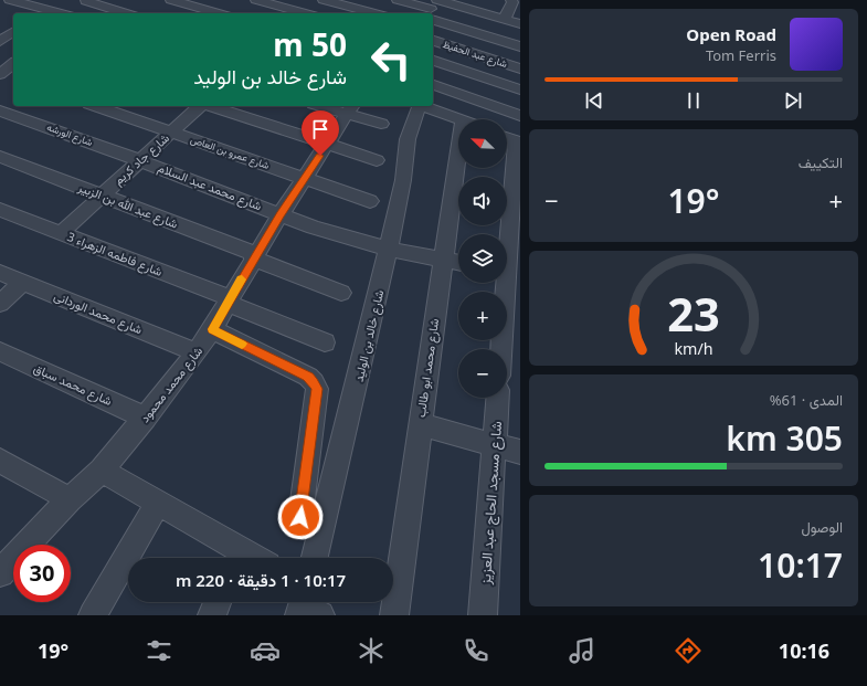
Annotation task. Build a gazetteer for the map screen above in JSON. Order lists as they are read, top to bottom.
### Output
{
  "streets": {
    "street": [
      "شارع عبد الحفيظ",
      "شارع الورشه",
      "شارع عمرو بن العاص",
      "شارع جاد كريم",
      "شارع محمد عبد السلام",
      "شارع عبد الله بن الزبير",
      "شارع فاطمه الزهراء 3",
      "شارع محمد الوردانى",
      "شارع خالد بن الوليد",
      "شارع محمد ابو طالب",
      "شارع محمد سباق",
      "شارع محمد محمود",
      "شارع مسجد الحاج عبد العزيز"
    ]
  },
  "crossings": [
    ["شارع الورشه", "شارع جاد كريم"],
    ["شارع الورشه", "شارع محمد عبد السلام"],
    ["شارع عمرو بن العاص", "شارع جاد كريم"],
    ["شارع عمرو بن العاص", "شارع محمد محمود"],
    ["شارع جاد كريم", "شارع محمد عبد السلام"],
    ["شارع جاد كريم", "شارع عبد الله بن الزبير"],
    ["شارع جاد كريم", "شارع فاطمه الزهراء 3"],
    ["شارع محمد عبد السلام", "شارع محمد محمود"],
    ["شارع عبد الله بن الزبير", "شارع محمد محمود"],
    ["شارع فاطمه الزهراء 3", "شارع محمد محمود"],
    ["شارع محمد الوردانى", "شارع محمد محمود"],
    ["شارع محمد سباق", "شارع محمد محمود"]
  ],
  "north": "top left",
  "page": {
    "turn": ["50 m", "شارع خالد بن الوليد"],
    "song": ["Open Road", "Tom Ferris"],
    "map_buttons": ["+", "−"],
    "tile": [
      "التكييف",
      ["المدى · 61%", "305 km"],
      ["الوصول", "10:17"]
    ],
    "heat": ["−", "19°", "+"],
    "limit": "30",
    "trip": "10:17 · 1 دقيقة · 220 m",
    "tabs": ["10:16", "19°"],
    "gauge": ["23", "km/h"]
  }
}
